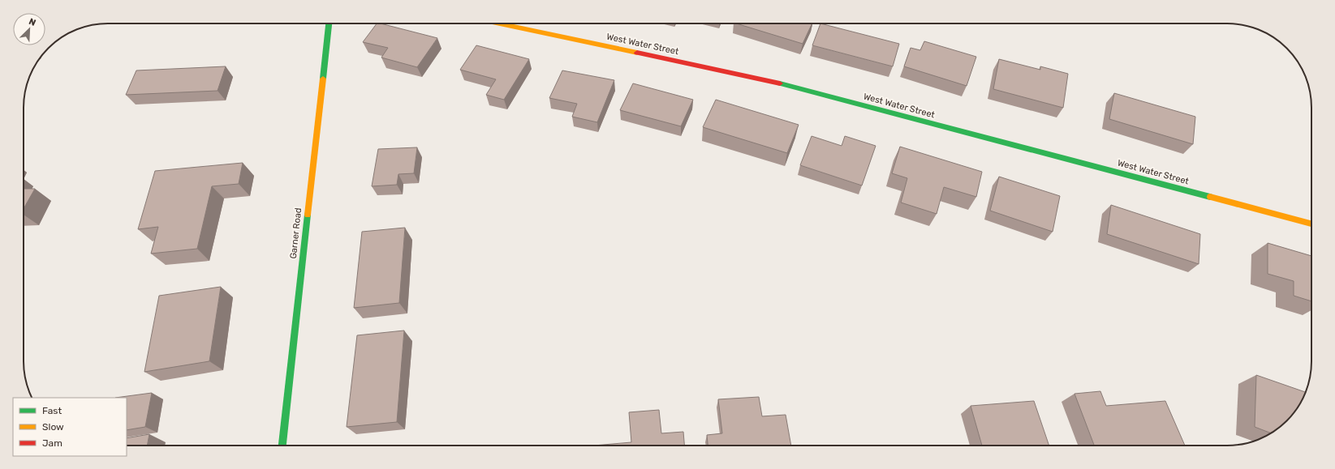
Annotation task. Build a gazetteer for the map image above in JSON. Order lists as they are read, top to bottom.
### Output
{
  "streets": {
    "street": ["West Water Street", "Garner Road"]
  },
  "legend": ["Fast", "Slow", "Jam"],
  "north": "top right"
}
